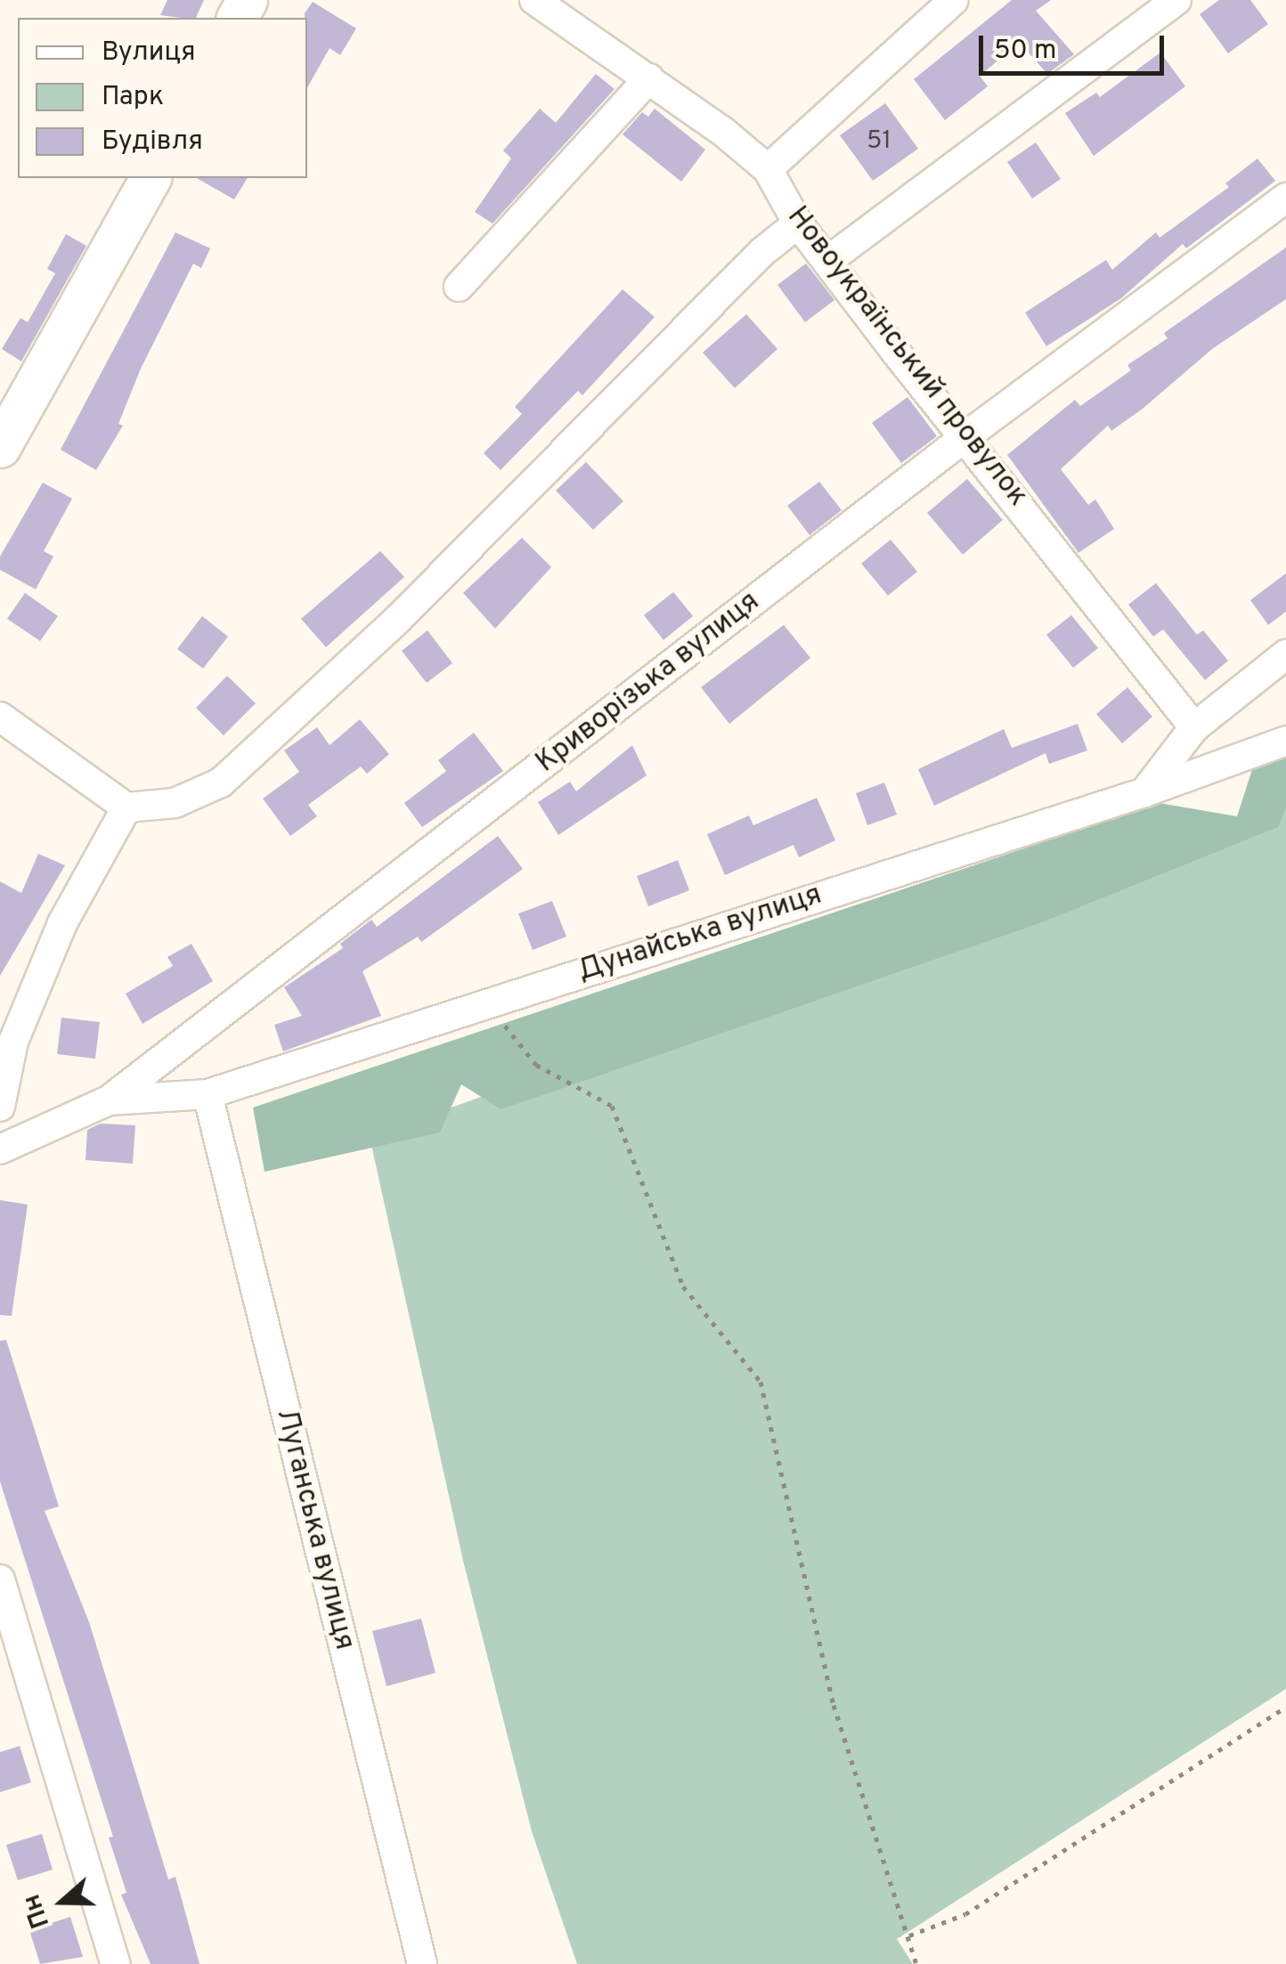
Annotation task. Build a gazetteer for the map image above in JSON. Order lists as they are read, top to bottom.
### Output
{
  "streets": {
    "street": [
      "Новоукраїнський провулок",
      "Криворізька вулиця",
      "Дунайська вулиця",
      "Луганська вулиця"
    ]
  },
  "crossings": [
    ["Новоукраїнський провулок", "Криворізька вулиця"],
    ["Криворізька вулиця", "Дунайська вулиця"],
    ["Дунайська вулиця", "Луганська вулиця"]
  ],
  "house_numbers": ["51"],
  "legend": ["Вулиця", "Парк", "Будівля"],
  "scale_bar": "50 m",
  "north": "left"
}
